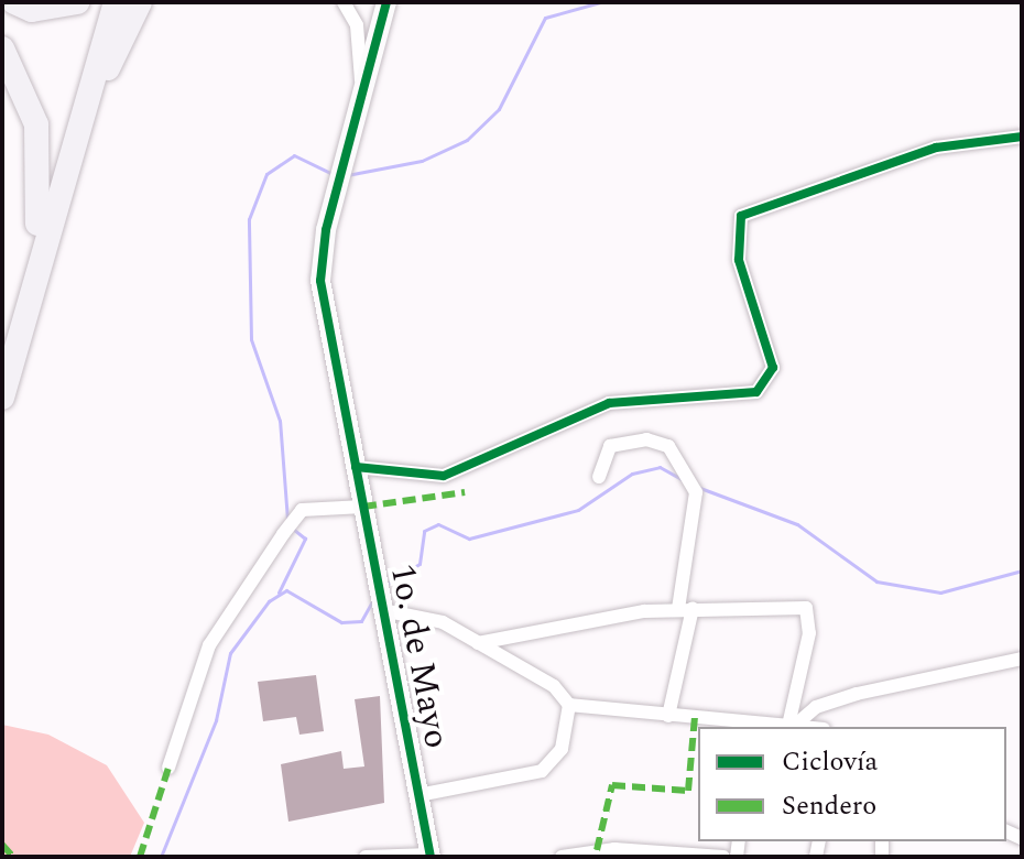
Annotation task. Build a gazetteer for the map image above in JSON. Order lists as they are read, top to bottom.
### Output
{
  "streets": {
    "street": ["1o. de Mayo"]
  },
  "legend": ["Ciclovía", "Sendero"]
}
